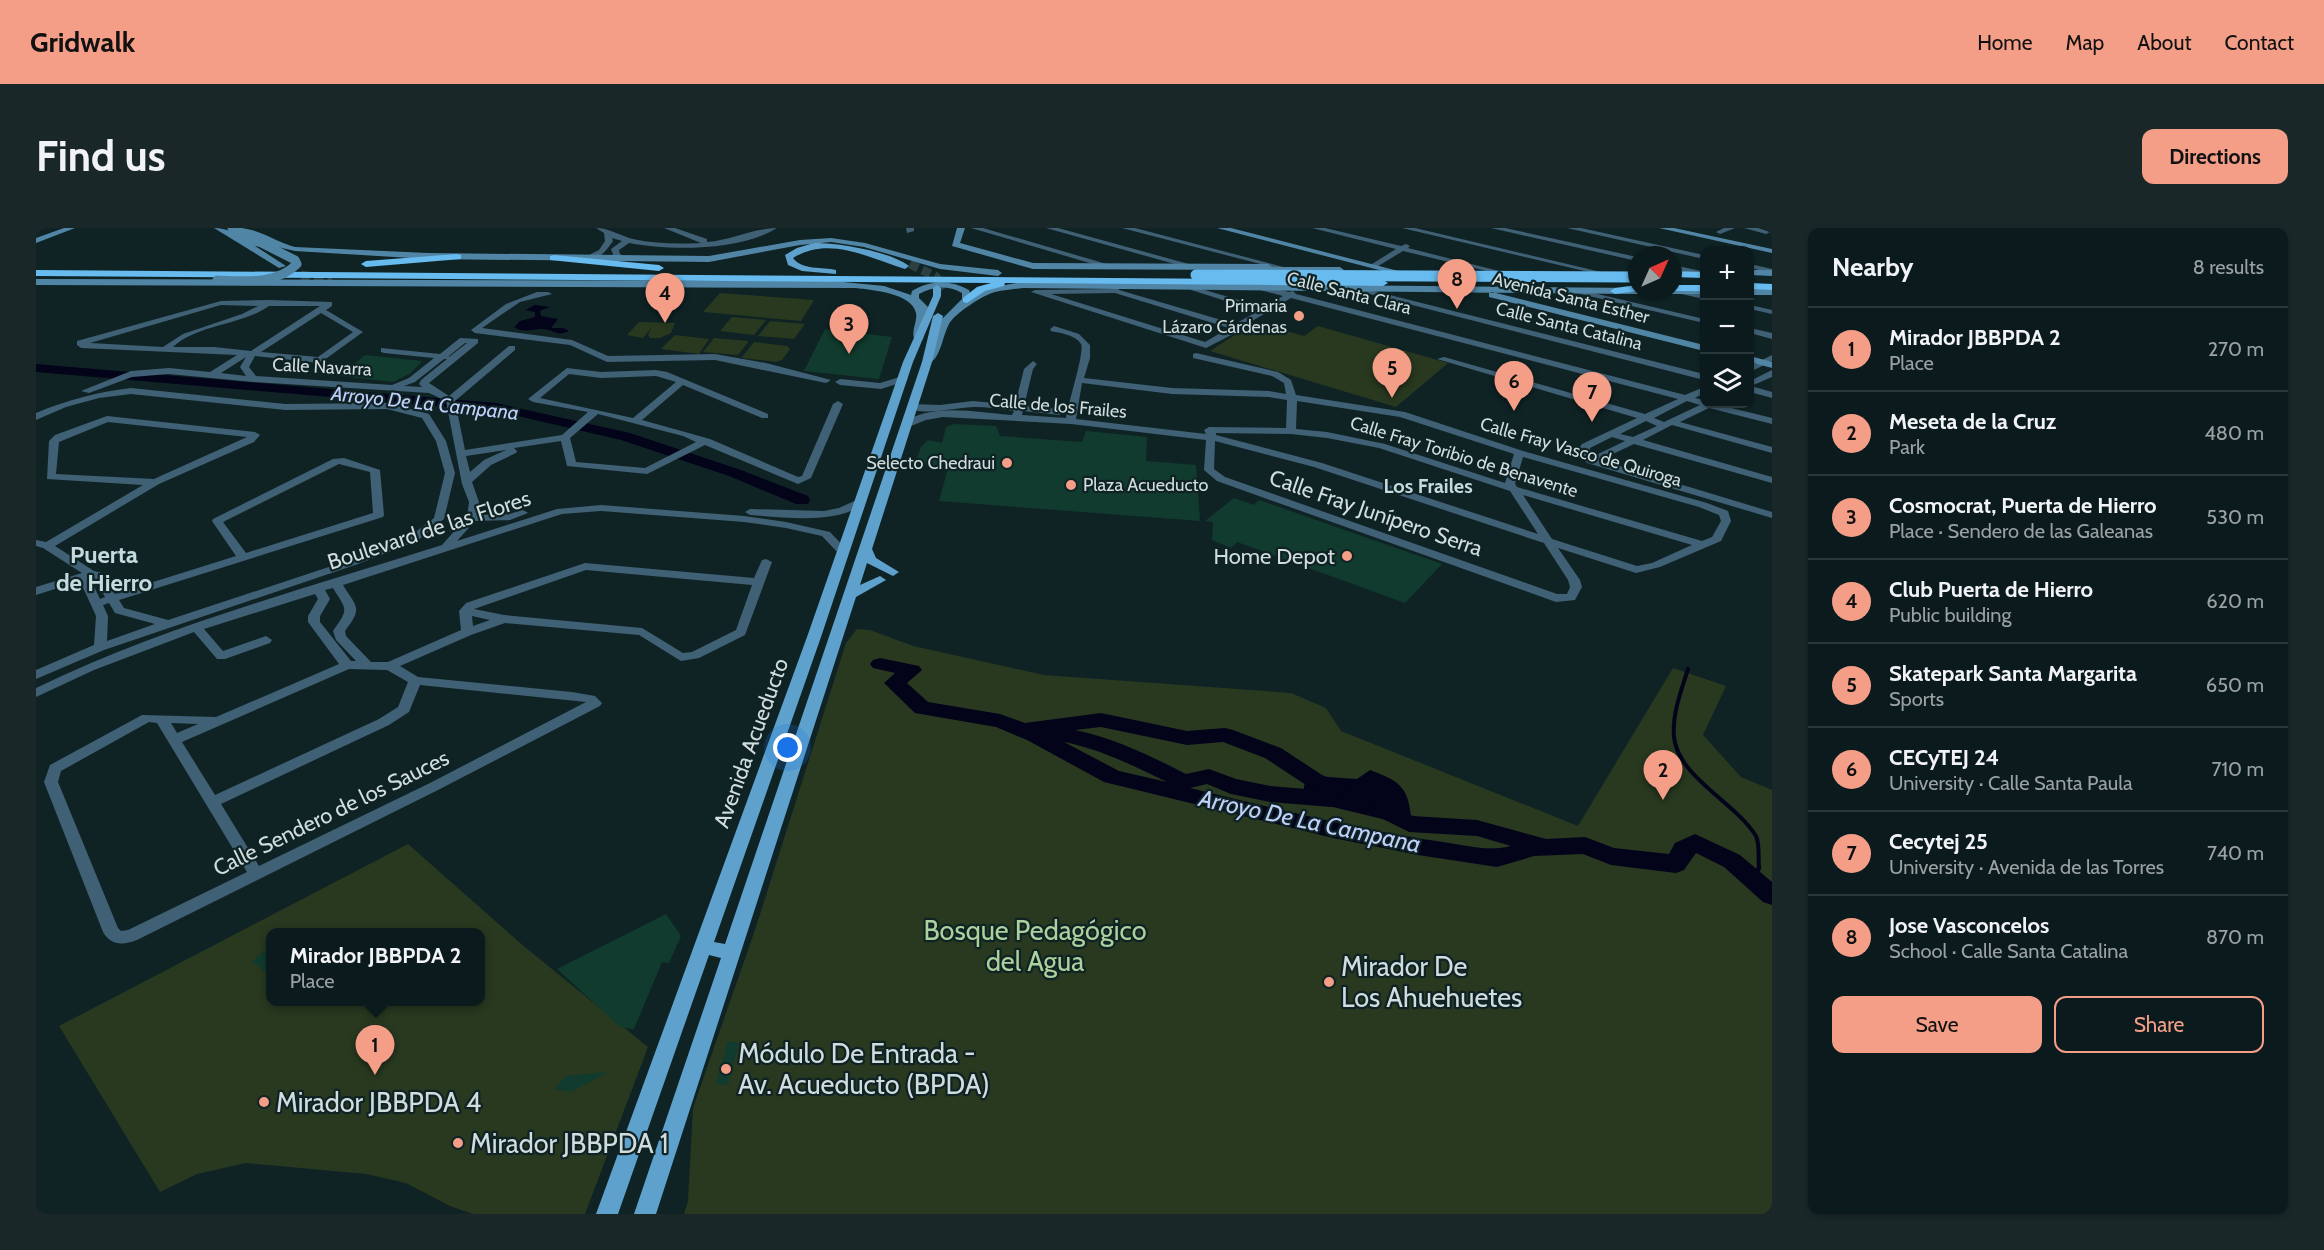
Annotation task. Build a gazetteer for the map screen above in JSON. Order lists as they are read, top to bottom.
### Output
{
  "streets": {
    "main road": ["Avenida Santa Esther", "Avenida Acueducto"],
    "street": [
      "Calle Santa Clara",
      "Calle Santa Catalina",
      "Calle Navarra",
      "Calle de los Frailes",
      "Calle Fray Vasco de Quiroga",
      "Calle Fray Toribio de Benavente",
      "Calle Fray Junípero Serra",
      "Boulevard de las Flores",
      "Calle Sendero de los Sauces"
    ]
  },
  "crossings": [
    ["Calle Navarra", "Boulevard de las Flores"],
    ["Calle de los Frailes", "Calle Fray Toribio de Benavente"],
    ["Calle de los Frailes", "Calle Fray Junípero Serra"],
    ["Calle de los Frailes", "Avenida Acueducto"],
    ["Calle Fray Vasco de Quiroga", "Calle Fray Toribio de Benavente"],
    ["Calle Fray Toribio de Benavente", "Calle Fray Junípero Serra"],
    ["Boulevard de las Flores", "Avenida Acueducto"]
  ],
  "districts": ["Los Frailes", "Puerta de Hierro"],
  "water": ["Arroyo De La Campana"],
  "parks": ["Bosque Pedagógico del Agua"],
  "places": [
    "Primaria Lázaro Cárdenas",
    "Selecto Chedraui",
    "Plaza Acueducto",
    "Home Depot",
    "Mirador De Los Ahuehuetes",
    "Módulo De Entrada - Av. Acueducto (BPDA)",
    "Mirador JBBPDA 4",
    "Mirador JBBPDA 1"
  ],
  "north": "top right",
  "page": {
    "header": "Gridwalk",
    "nav": [
      "Home",
      "Map",
      "About",
      "Contact"
    ],
    "buttons": [
      "Directions",
      ["Save", "Share"]
    ],
    "title": "Find us",
    "heading": ["Nearby", "8 results"],
    "map_buttons": ["+", "−"],
    "pins": [
      "8",
      "4",
      "3",
      "5",
      "6",
      "7",
      "2",
      "1"
    ],
    "list": [
      {
        "mark": "1",
        "name": "Mirador JBBPDA 2",
        "note": "Place",
        "value": "270 m"
      },
      {
        "mark": "2",
        "name": "Meseta de la Cruz",
        "note": "Park",
        "value": "480 m"
      },
      {
        "mark": "3",
        "name": "Cosmocrat, Puerta de Hierro",
        "note": "Place · Sendero de las Galeanas",
        "value": "530 m"
      },
      {
        "mark": "4",
        "name": "Club Puerta de Hierro",
        "note": "Public building",
        "value": "620 m"
      },
      {
        "mark": "5",
        "name": "Skatepark Santa Margarita",
        "note": "Sports",
        "value": "650 m"
      },
      {
        "mark": "6",
        "name": "CECyTEJ 24",
        "note": "University · Calle Santa Paula",
        "value": "710 m"
      },
      {
        "mark": "7",
        "name": "Cecytej 25",
        "note": "University · Avenida de las Torres",
        "value": "740 m"
      },
      {
        "mark": "8",
        "name": "Jose Vasconcelos",
        "note": "School · Calle Santa Catalina",
        "value": "870 m"
      }
    ],
    "popup": ["Mirador JBBPDA 2", "Place"]
  }
}
